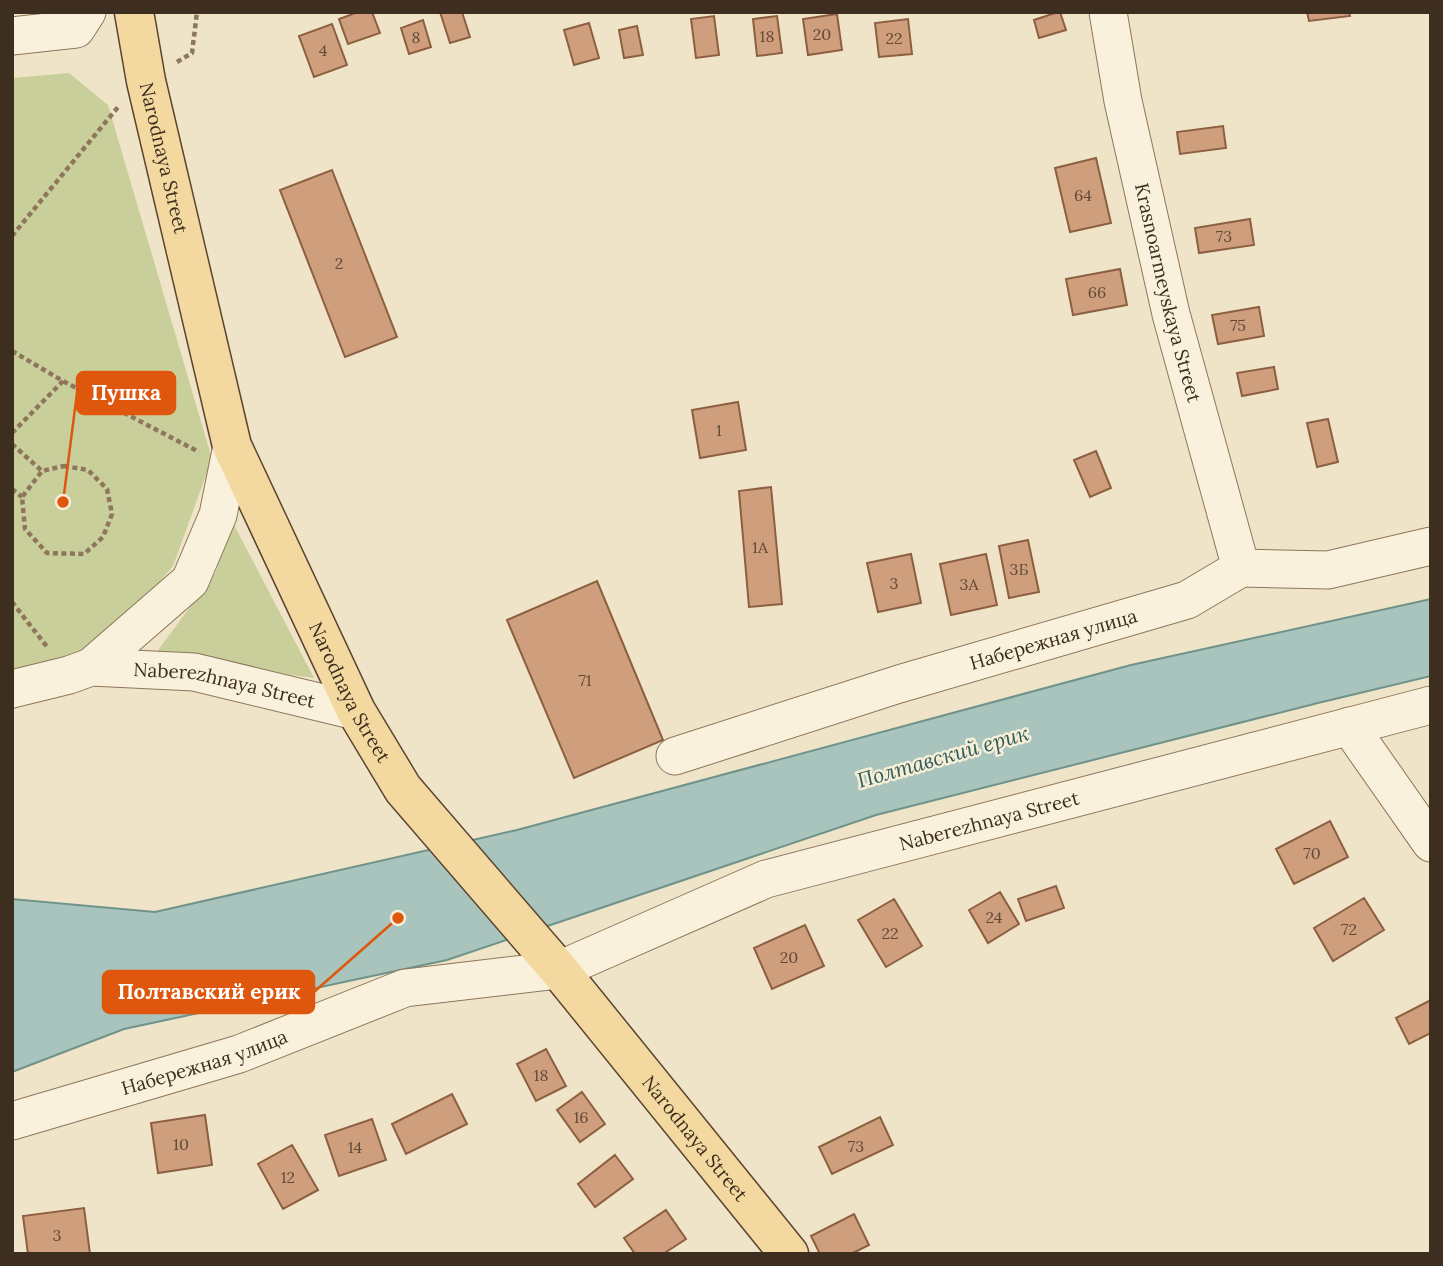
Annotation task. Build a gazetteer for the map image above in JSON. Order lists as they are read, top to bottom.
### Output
{
  "streets": {
    "main road": ["Narodnaya Street"],
    "street": ["Krasnoarmeyskaya Street", "Набережная улица", "Naberezhnaya Street"]
  },
  "crossings": [
    ["Narodnaya Street", "Набережная улица"],
    ["Narodnaya Street", "Naberezhnaya Street"],
    ["Krasnoarmeyskaya Street", "Набережная улица"],
    ["Набережная улица", "Naberezhnaya Street"]
  ],
  "water": ["Полтавский ерик"],
  "places": ["Пушка", "Полтавский ерик"],
  "house_numbers": [
    "20",
    "18",
    "8",
    "22",
    "4",
    "64",
    "73",
    "2",
    "66",
    "75",
    "1",
    "1А",
    "3Б",
    "3",
    "3А",
    "71",
    "70",
    "24",
    "72",
    "22",
    "20",
    "18",
    "16",
    "10",
    "73",
    "14",
    "12",
    "3"
  ]
}
